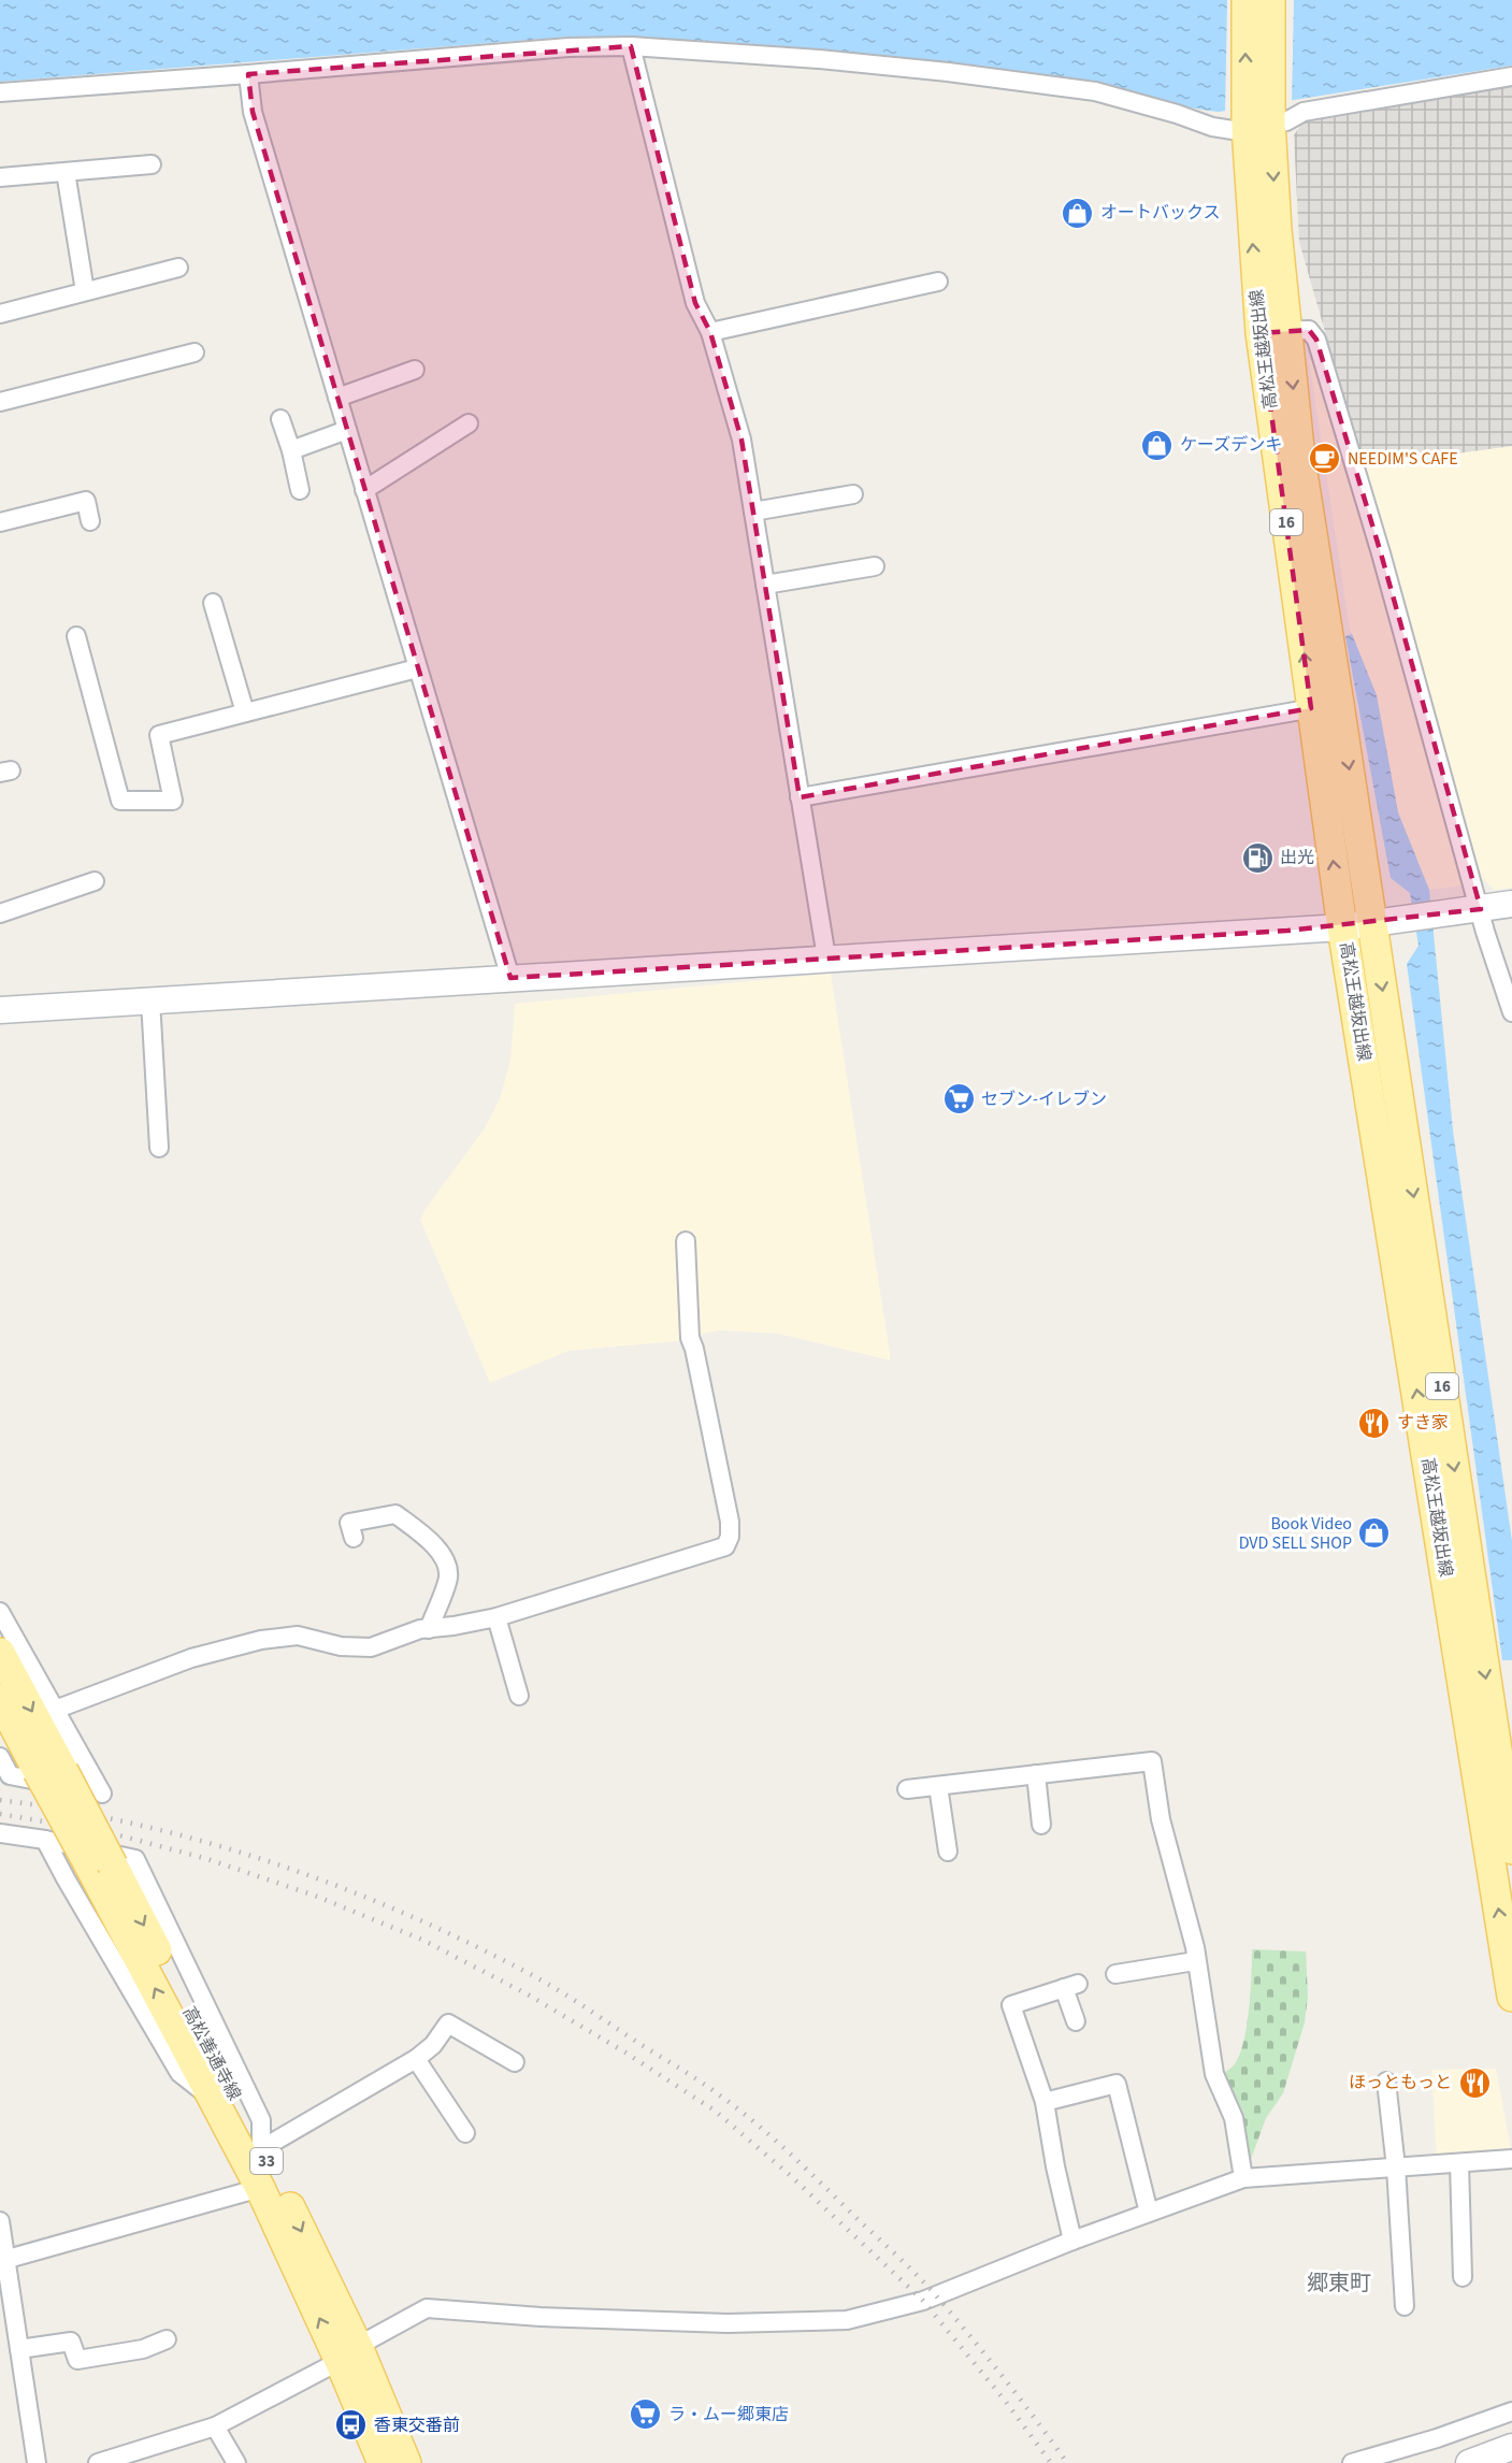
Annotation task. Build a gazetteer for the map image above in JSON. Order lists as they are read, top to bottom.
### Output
{
  "streets": {
    "main road": [
      "高松王越坂出線",
      "16",
      "高松善通寺線",
      "33"
    ]
  },
  "districts": ["郷東町"],
  "places": {
    "shop": ["オートバックス", "ケーズデンキ", "Book Video DVD SELL SHOP"],
    "cafe": ["NEEDIM'S CAFE"],
    "fuel station": ["出光"],
    "supermarket": ["セブン-イレブン", "ラ・ムー郷東店"],
    "restaurant": ["すき家", "ほっともっと"],
    "bus stop": ["香東交番前"]
  }
}
